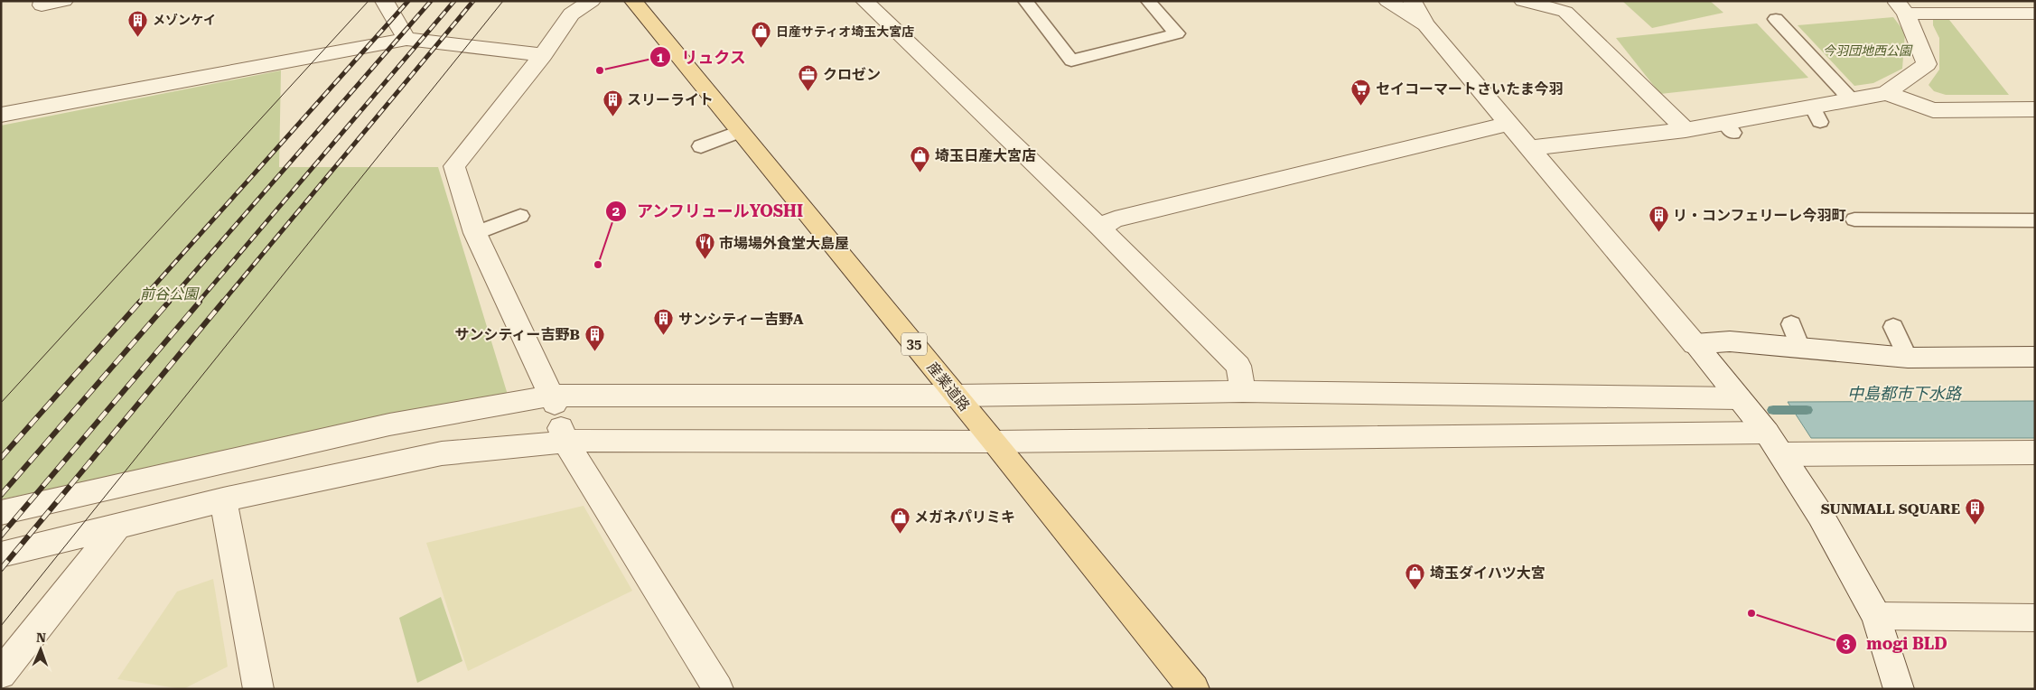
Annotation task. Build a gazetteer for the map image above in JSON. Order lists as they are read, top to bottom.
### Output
{
  "streets": {
    "main road": ["35", "産業道路"]
  },
  "water": ["中島都市下水路"],
  "parks": ["今羽団地西公園", "前谷公園"],
  "places": {
    "building": [
      "メゾンケイ",
      "スリーライト",
      "リ・コンフェリーレ今羽町",
      "サンシティー吉野A",
      "サンシティー吉野B",
      "SUNMALL SQUARE"
    ],
    "shop": [
      "日産サティオ埼玉大宮店",
      "埼玉日産大宮店",
      "メガネパリミキ",
      "埼玉ダイハツ大宮"
    ],
    "other": ["リュクス", "アンフリュールYOSHI", "mogi BLD"],
    "office": ["クロゼン"],
    "supermarket": ["セイコーマートさいたま今羽"],
    "restaurant": ["市場場外食堂大島屋"]
  },
  "north": "top"
}
